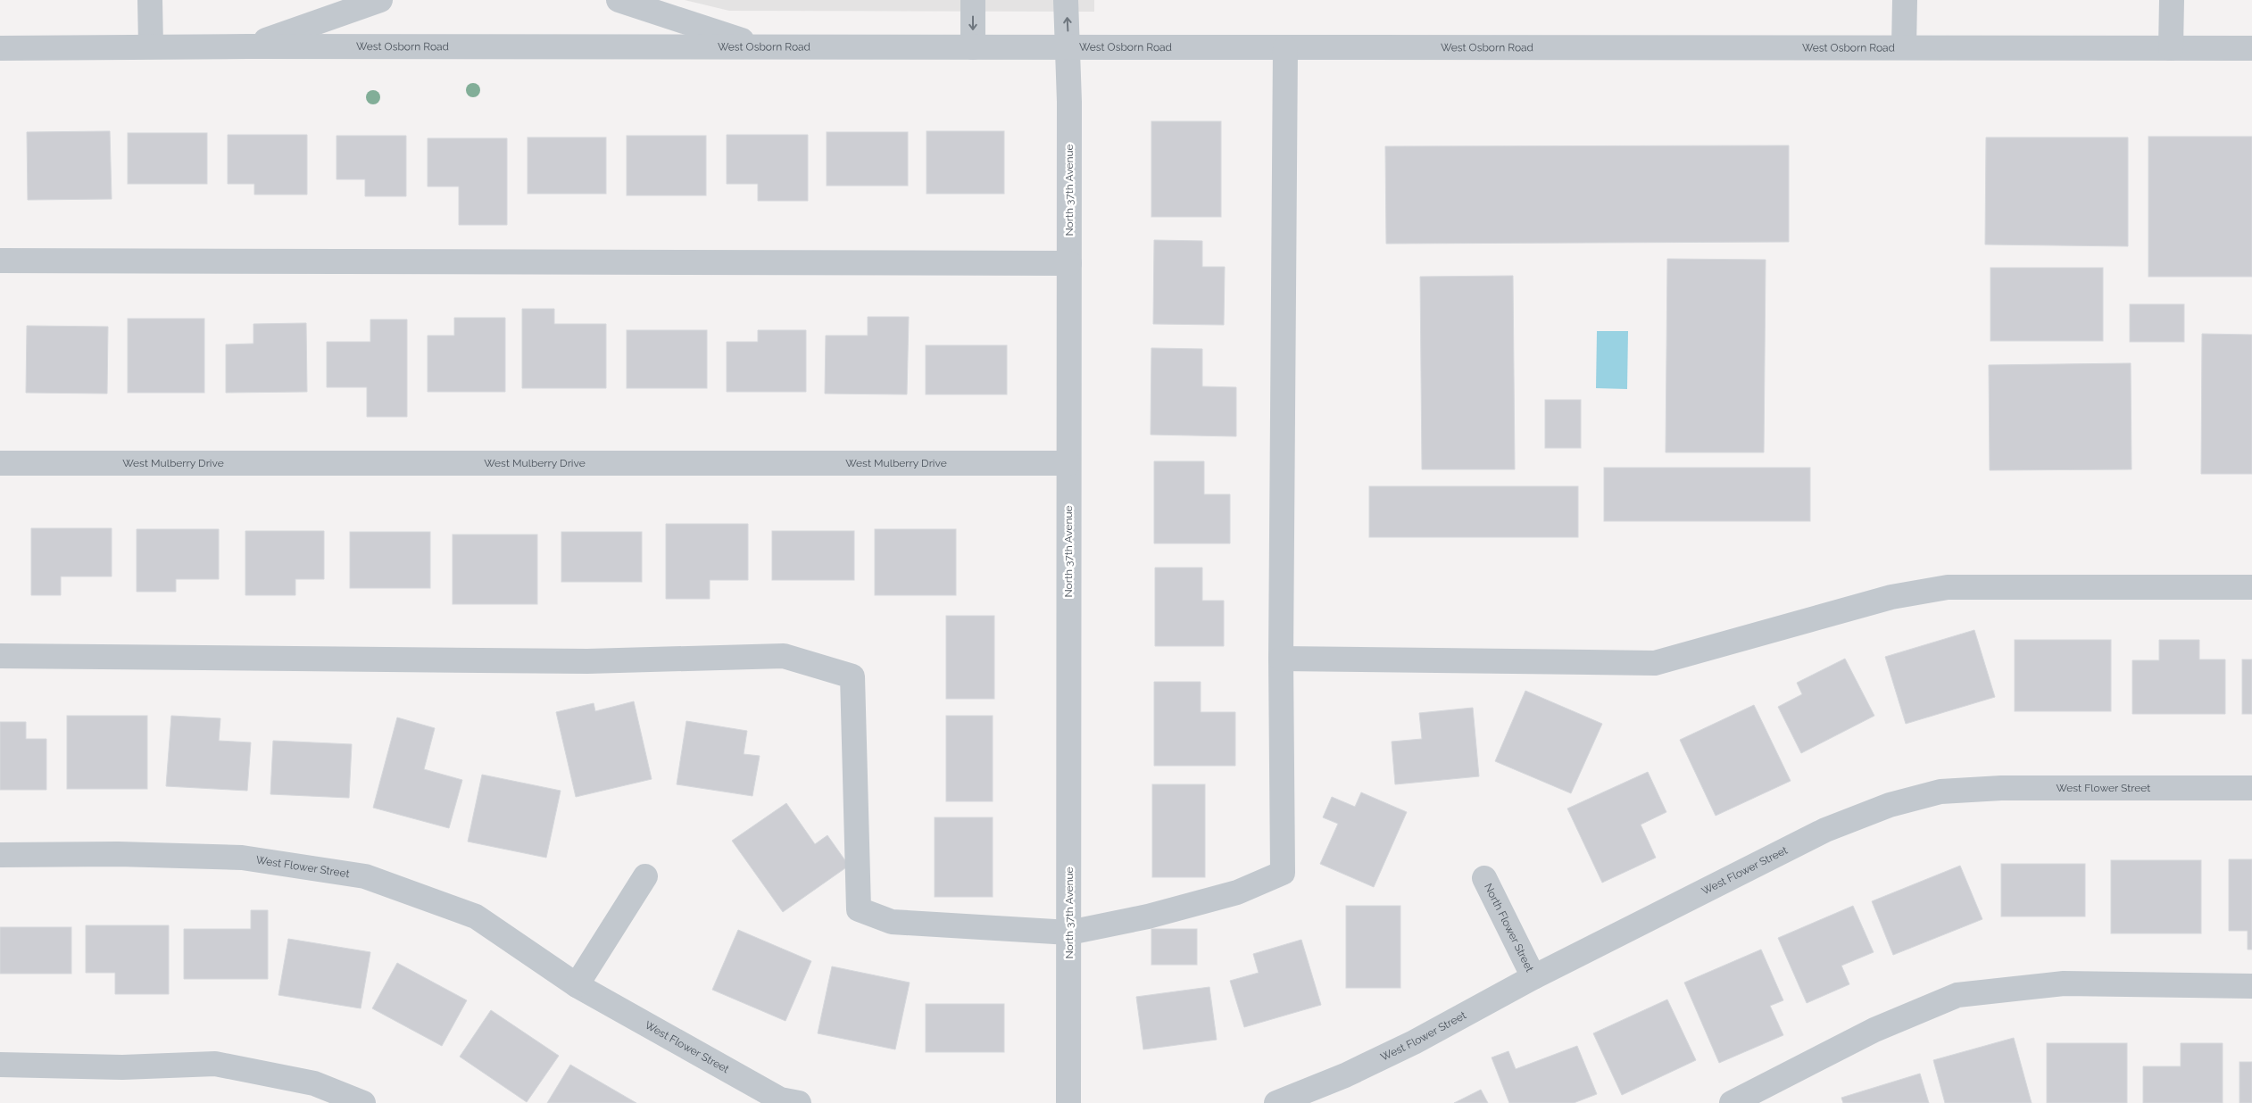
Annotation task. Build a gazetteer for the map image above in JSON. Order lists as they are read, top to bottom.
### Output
{
  "streets": {
    "street": [
      "West Osborn Road",
      "North 37th Avenue",
      "West Mulberry Drive",
      "West Flower Street",
      "North Flower Street"
    ]
  },
  "crossings": [
    ["West Osborn Road", "North 37th Avenue"],
    ["North 37th Avenue", "West Mulberry Drive"],
    ["West Flower Street", "North Flower Street"]
  ]
}
